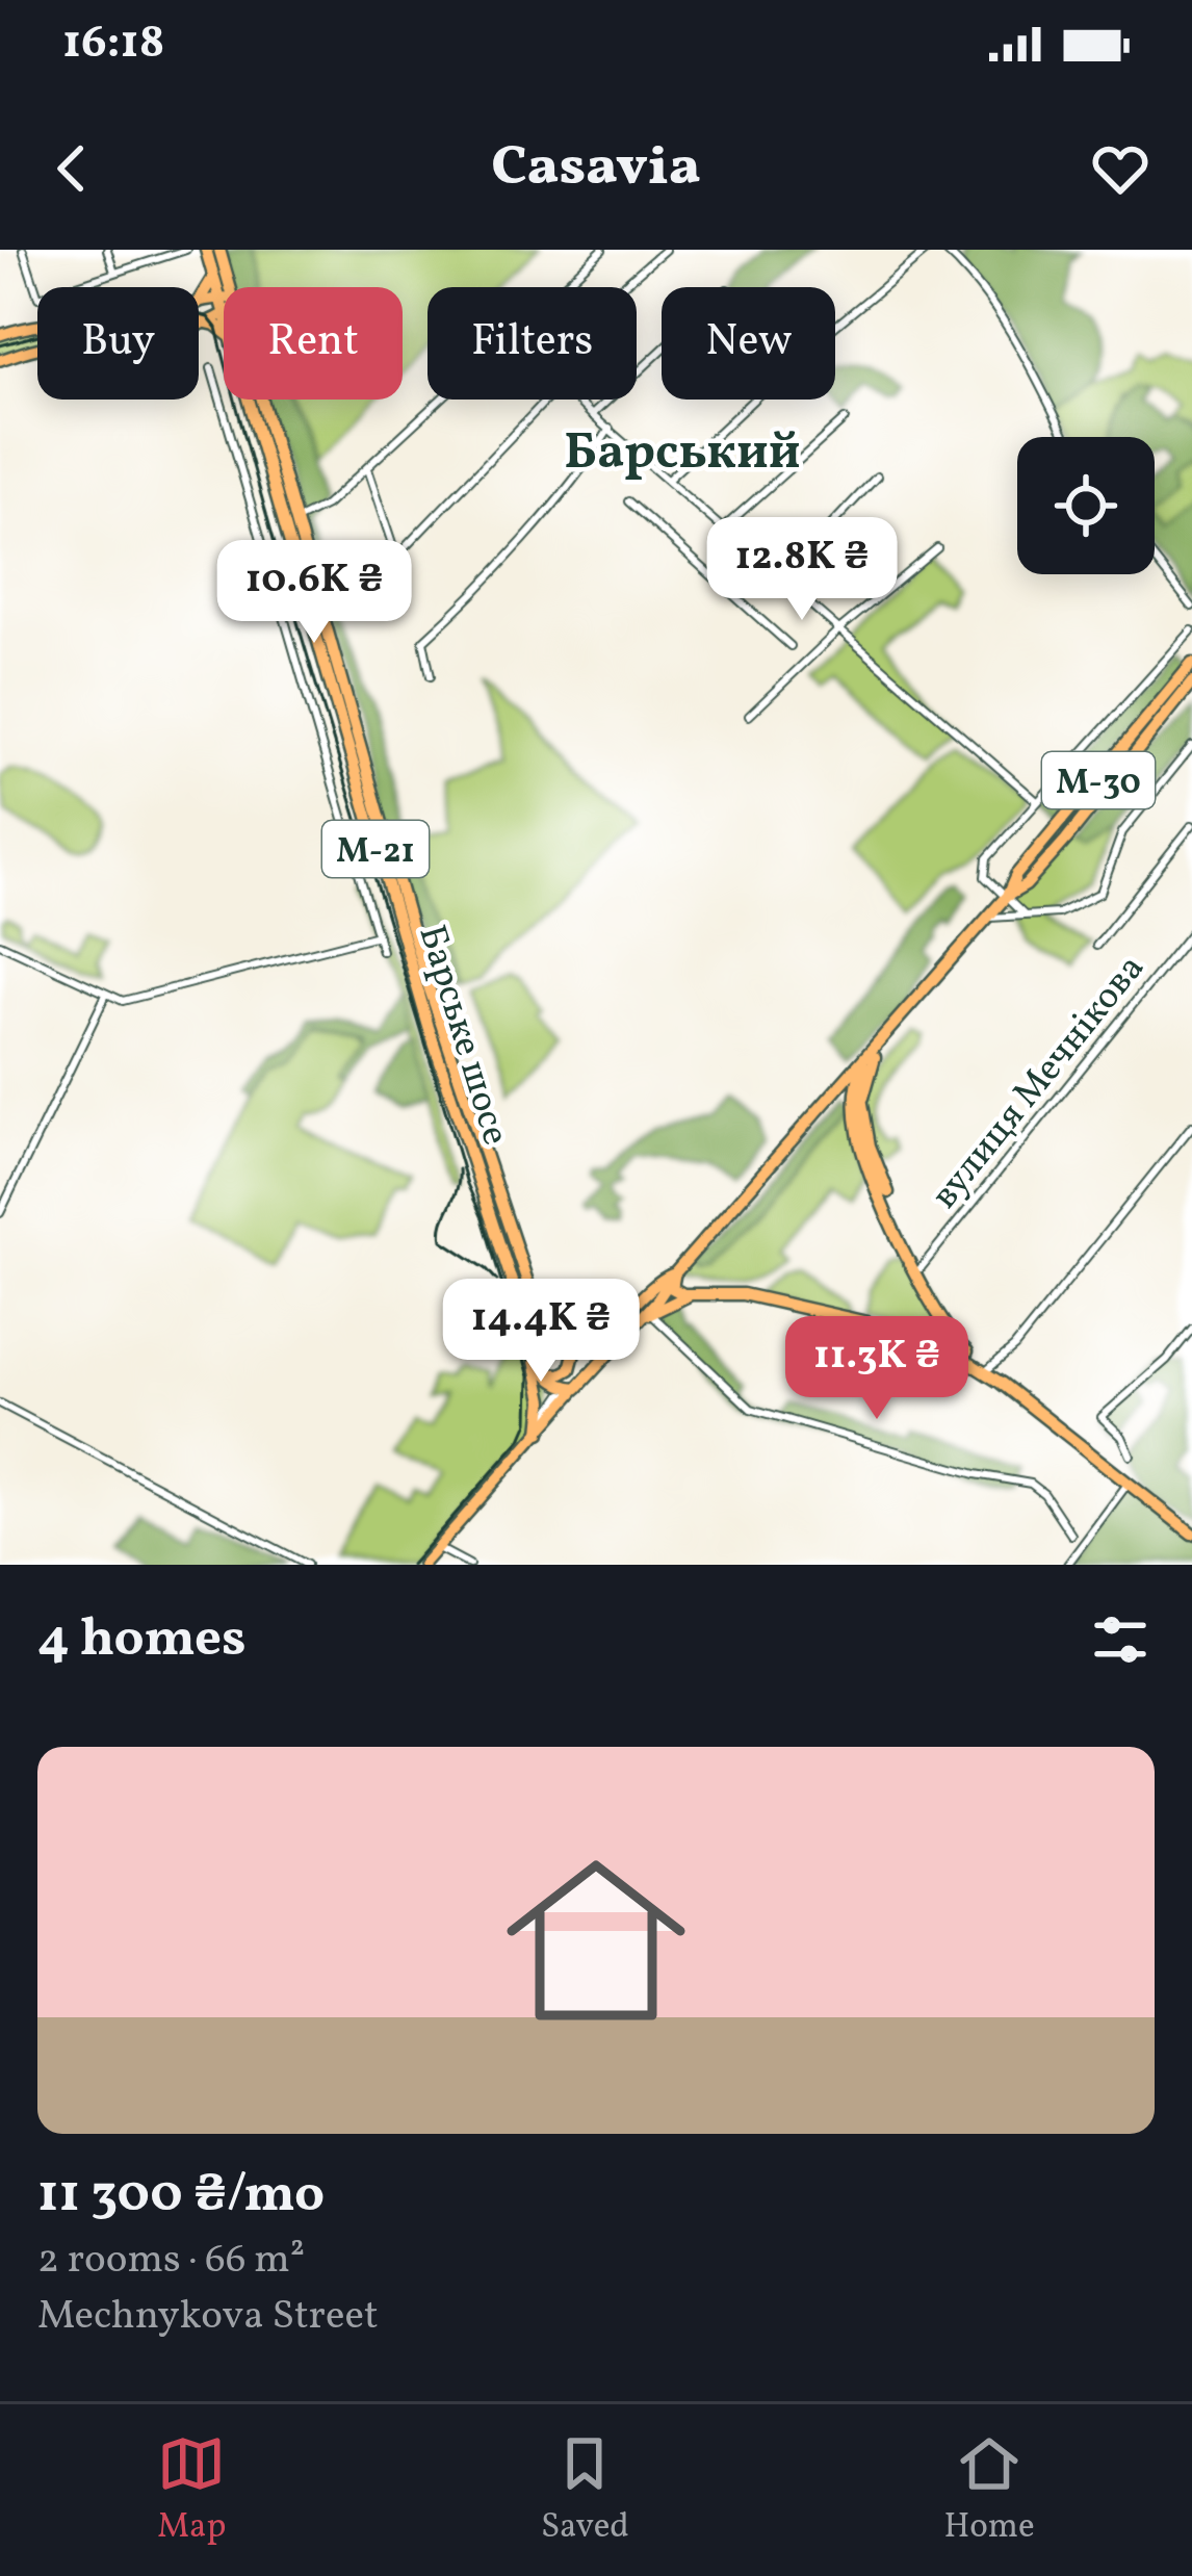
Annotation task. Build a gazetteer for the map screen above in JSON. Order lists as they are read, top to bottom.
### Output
{
  "streets": {
    "highway": ["М-30", "М-21", "Барське шосе"],
    "street": ["вулиця Мечнікова"]
  },
  "crossings": [
    ["М-21", "Барське шосе"]
  ],
  "districts": ["Барський"],
  "page": {
    "status": "16:18",
    "header": "Casavia",
    "chip": [
      "Buy",
      "Rent",
      "Filters",
      "New"
    ],
    "price": [
      "12.8K ₴",
      "10.6K ₴",
      "14.4K ₴",
      "11.3K ₴"
    ],
    "heading": "4 homes",
    "list": [
      {
        "name": "11 300 ₴/mo",
        "note": "2 rooms · 66 m² · Mechnykova Street"
      }
    ],
    "tabs": ["Map", "Saved", "Home"]
  }
}
